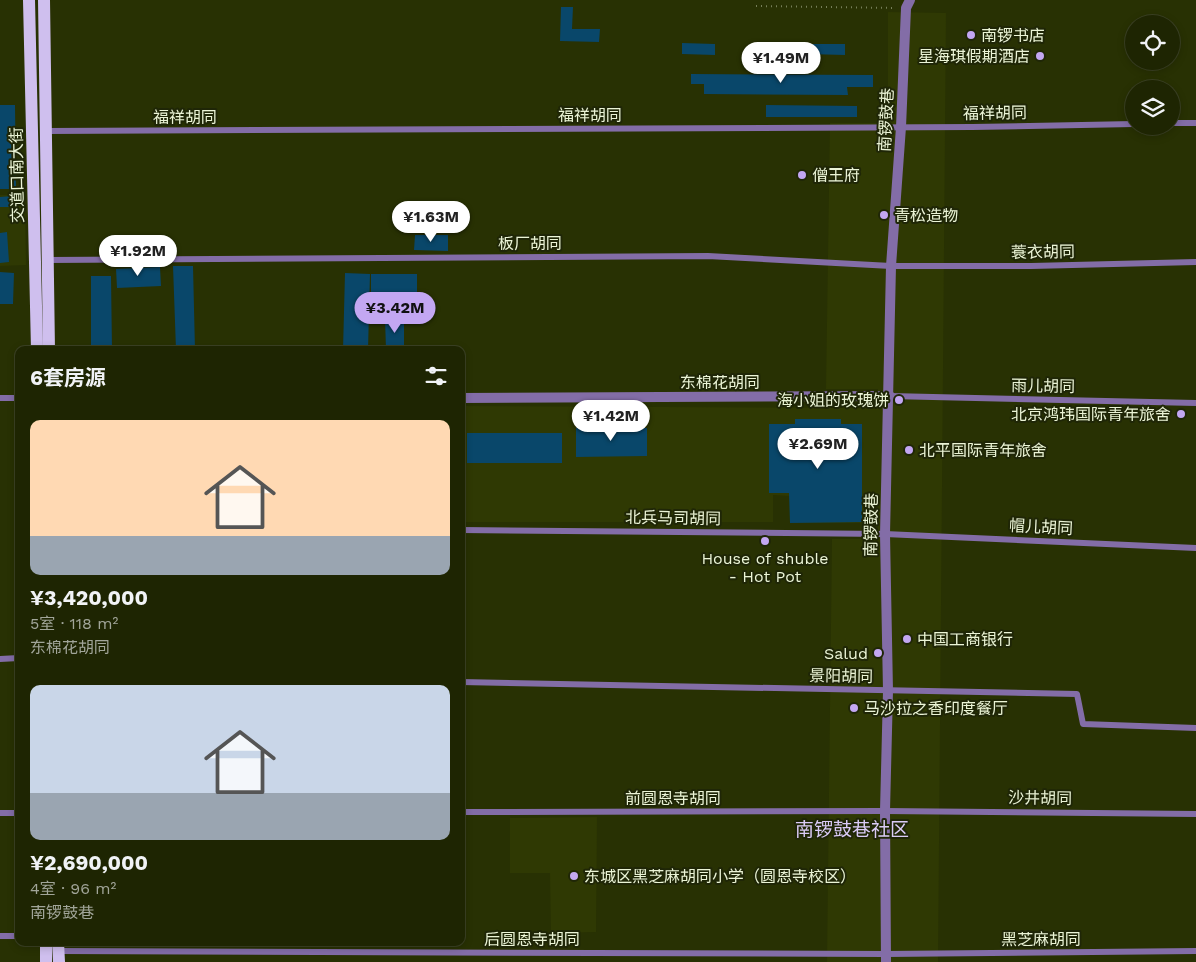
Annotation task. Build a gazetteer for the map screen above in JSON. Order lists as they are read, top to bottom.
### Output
{
  "streets": {
    "main road": ["交道口南大街"],
    "street": ["南锣鼓巷", "东棉花胡同"],
    "lane": [
      "福祥胡同",
      "板厂胡同",
      "蓑衣胡同",
      "雨儿胡同",
      "北兵马司胡同",
      "帽儿胡同",
      "景阳胡同",
      "前圆恩寺胡同",
      "沙井胡同",
      "后圆恩寺胡同",
      "黑芝麻胡同"
    ]
  },
  "crossings": [
    ["福祥胡同", "南锣鼓巷"],
    ["福祥胡同", "交道口南大街"],
    ["南锣鼓巷", "板厂胡同"],
    ["南锣鼓巷", "蓑衣胡同"],
    ["南锣鼓巷", "东棉花胡同"],
    ["南锣鼓巷", "雨儿胡同"],
    ["南锣鼓巷", "北兵马司胡同"],
    ["南锣鼓巷", "帽儿胡同"],
    ["南锣鼓巷", "景阳胡同"],
    ["南锣鼓巷", "前圆恩寺胡同"],
    ["南锣鼓巷", "沙井胡同"],
    ["南锣鼓巷", "后圆恩寺胡同"],
    ["南锣鼓巷", "黑芝麻胡同"],
    ["交道口南大街", "板厂胡同"],
    ["板厂胡同", "蓑衣胡同"],
    ["东棉花胡同", "雨儿胡同"],
    ["北兵马司胡同", "帽儿胡同"],
    ["前圆恩寺胡同", "沙井胡同"],
    ["后圆恩寺胡同", "黑芝麻胡同"]
  ],
  "districts": ["南锣鼓巷社区"],
  "places": [
    "南锣书店",
    "星海琪假期酒店",
    "僧王府",
    "青松造物",
    "海小姐的玫瑰饼",
    "北京鸿玮国际青年旅舍",
    "北平国际青年旅舍",
    "House of shuble - Hot Pot",
    "中国工商银行",
    "Salud",
    "马沙拉之香印度餐厅",
    "东城区黑芝麻胡同小学（圆恩寺校区）"
  ],
  "page": {
    "price": [
      "¥1.49M",
      "¥1.63M",
      "¥1.92M",
      "¥3.42M",
      "¥1.42M",
      "¥2.69M"
    ],
    "heading": "6套房源",
    "list": [
      {
        "name": "¥3,420,000",
        "note": "5室 · 118 m² · 东棉花胡同"
      },
      {
        "name": "¥2,690,000",
        "note": "4室 · 96 m² · 南锣鼓巷"
      }
    ]
  }
}
